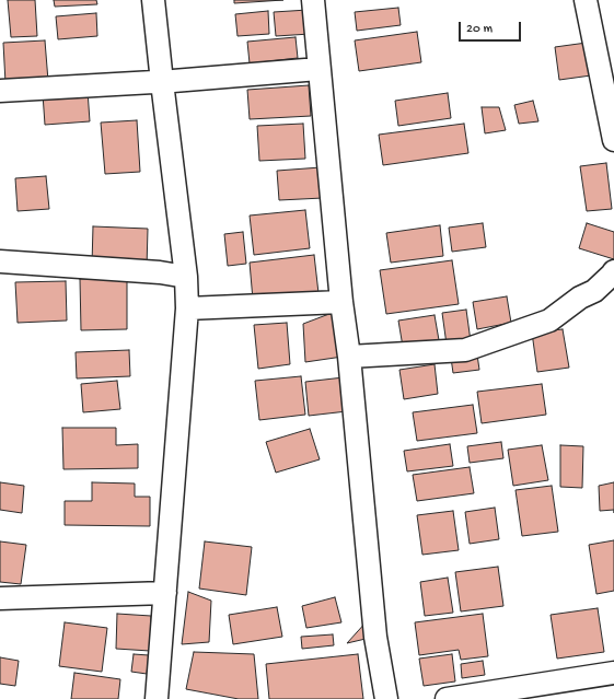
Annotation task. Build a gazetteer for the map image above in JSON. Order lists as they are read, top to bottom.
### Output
{
  "scale_bar": "20 m"
}
